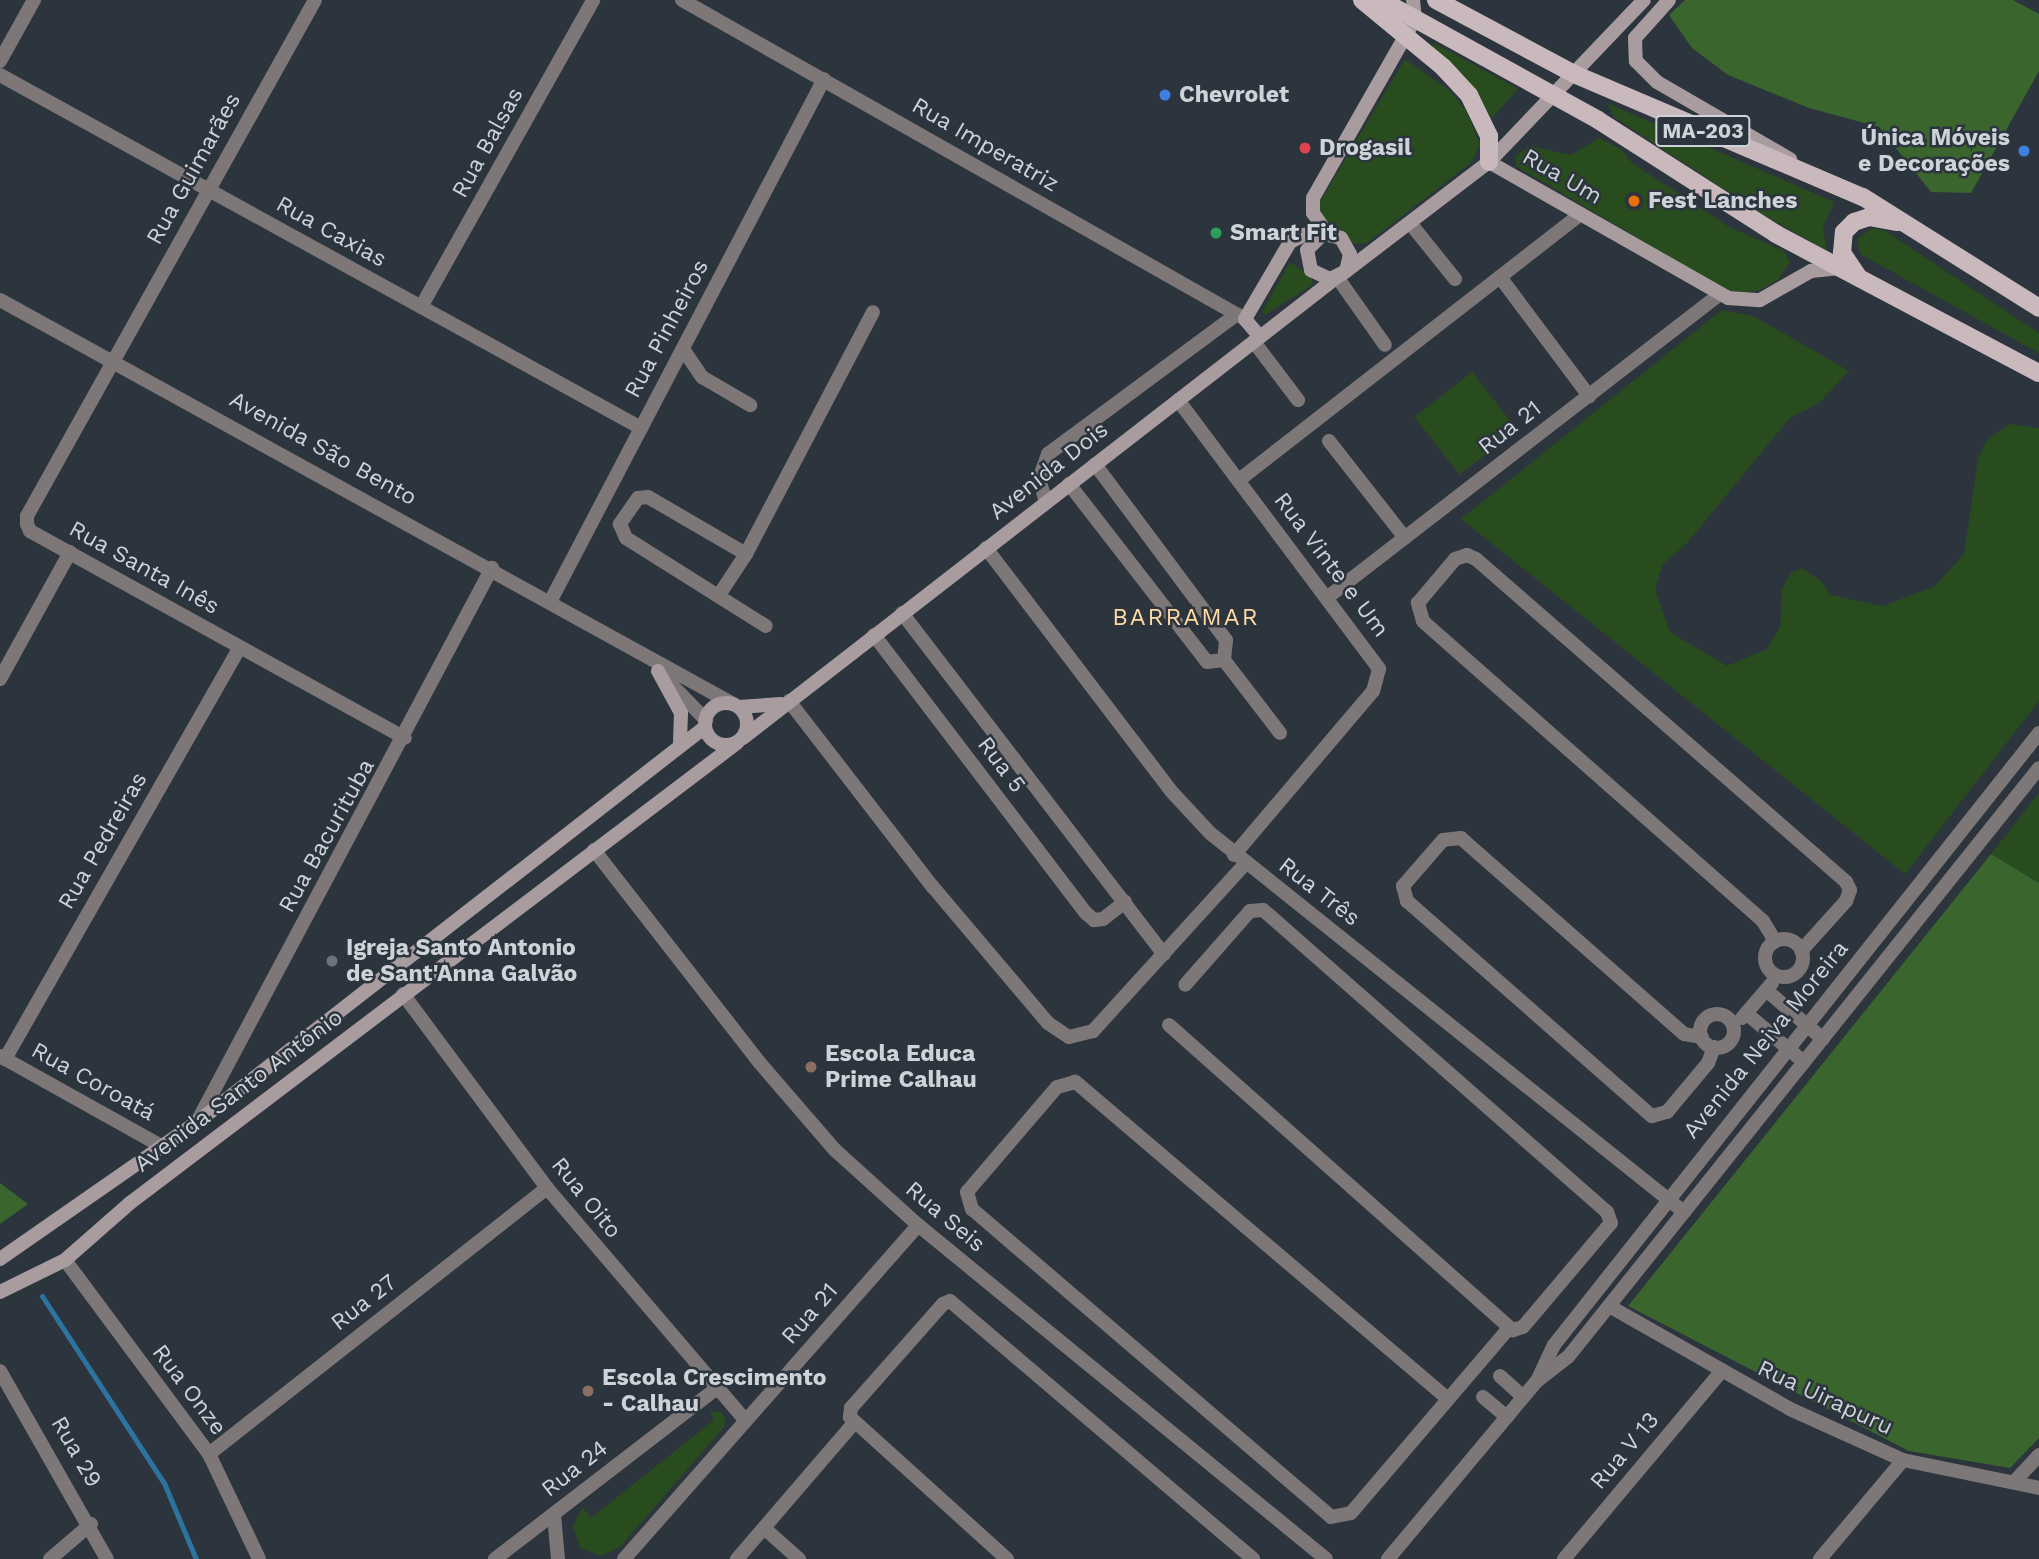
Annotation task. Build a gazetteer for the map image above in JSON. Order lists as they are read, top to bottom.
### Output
{
  "streets": {
    "main road": [
      "MA-203",
      "Rua Imperatriz",
      "Rua Um",
      "Avenida Dois",
      "Avenida Santo Antônio"
    ],
    "street": [
      "Rua Balsas",
      "Rua Guimarães",
      "Rua Caxias",
      "Rua Pinheiros",
      "Rua 21",
      "Avenida São Bento",
      "Rua Vinte e Um",
      "Rua Santa Inês",
      "Rua 5",
      "Rua Bacurituba",
      "Rua Pedreiras",
      "Rua Três",
      "Avenida Neiva Moreira",
      "Rua Coroatá",
      "Rua Oito",
      "Rua Seis",
      "Rua 27",
      "Rua Onze",
      "Rua Uirapuru",
      "Rua V 13",
      "Rua 29",
      "Rua 24"
    ]
  },
  "crossings": [
    ["MA-203", "Rua Um"],
    ["MA-203", "Avenida Dois"],
    ["Rua Balsas", "Rua Caxias"],
    ["Rua Imperatriz", "Rua Pinheiros"],
    ["Rua Imperatriz", "Avenida Dois"],
    ["Rua Guimarães", "Rua Caxias"],
    ["Rua Guimarães", "Avenida São Bento"],
    ["Rua Guimarães", "Rua Santa Inês"],
    ["Rua Um", "Rua 21"],
    ["Rua Um", "Avenida Dois"],
    ["Rua Caxias", "Rua Pinheiros"],
    ["Rua Pinheiros", "Avenida São Bento"],
    ["Rua 21", "Rua Vinte e Um"],
    ["Rua 21", "Rua Oito"],
    ["Rua 21", "Rua Seis"],
    ["Avenida São Bento", "Avenida Dois"],
    ["Avenida São Bento", "Rua Santa Inês"],
    ["Avenida São Bento", "Rua Bacurituba"],
    ["Avenida São Bento", "Avenida Santo Antônio"],
    ["Avenida Dois", "Rua Vinte e Um"],
    ["Avenida Dois", "Rua 5"],
    ["Avenida Dois", "Rua Três"],
    ["Avenida Dois", "Avenida Santo Antônio"],
    ["Rua Vinte e Um", "Rua Três"],
    ["Rua Santa Inês", "Rua Bacurituba"],
    ["Rua Santa Inês", "Rua Pedreiras"],
    ["Rua Bacurituba", "Avenida Santo Antônio"],
    ["Rua Pedreiras", "Rua Coroatá"],
    ["Rua Três", "Avenida Neiva Moreira"],
    ["Avenida Neiva Moreira", "Rua Uirapuru"],
    ["Rua Coroatá", "Avenida Santo Antônio"],
    ["Avenida Santo Antônio", "Rua Oito"],
    ["Avenida Santo Antônio", "Rua Seis"],
    ["Avenida Santo Antônio", "Rua Onze"],
    ["Rua Oito", "Rua 27"],
    ["Rua Oito", "Rua 24"],
    ["Rua 27", "Rua Onze"],
    ["Rua Uirapuru", "Rua V 13"]
  ],
  "districts": ["BARRAMAR"],
  "places": [
    "Chevrolet",
    "Drogasil",
    "Única Móveis e Decorações",
    "Fest Lanches",
    "Smart Fit",
    "Igreja Santo Antonio de Sant'Anna Galvão",
    "Escola Educa Prime Calhau",
    "Escola Crescimento - Calhau"
  ]
}
